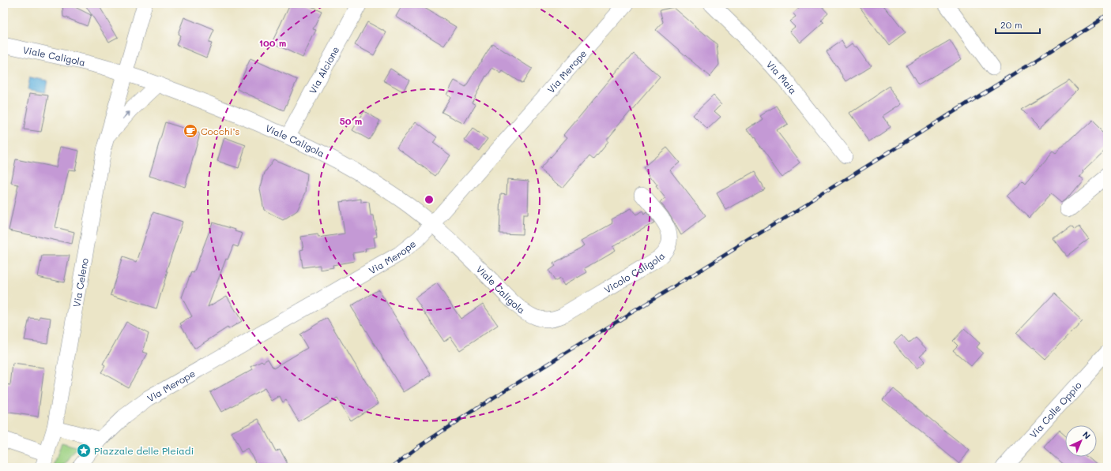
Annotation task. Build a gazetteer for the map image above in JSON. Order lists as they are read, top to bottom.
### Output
{
  "streets": {
    "street": [
      "Viale Caligola",
      "Via Alcione",
      "Via Merope",
      "Via Maia",
      "Vicolo Caligola",
      "Via Celeno",
      "Via Colle Oppio"
    ]
  },
  "crossings": [
    ["Viale Caligola", "Via Alcione"],
    ["Viale Caligola", "Via Merope"],
    ["Viale Caligola", "Vicolo Caligola"],
    ["Viale Caligola", "Via Celeno"]
  ],
  "places": {
    "cafe": ["Cocchi’s"],
    "place": ["Piazzale delle Pleiadi"]
  },
  "scale_bar": "20 m",
  "north": "top right",
  "rings": ["100 m", "50 m"]
}
